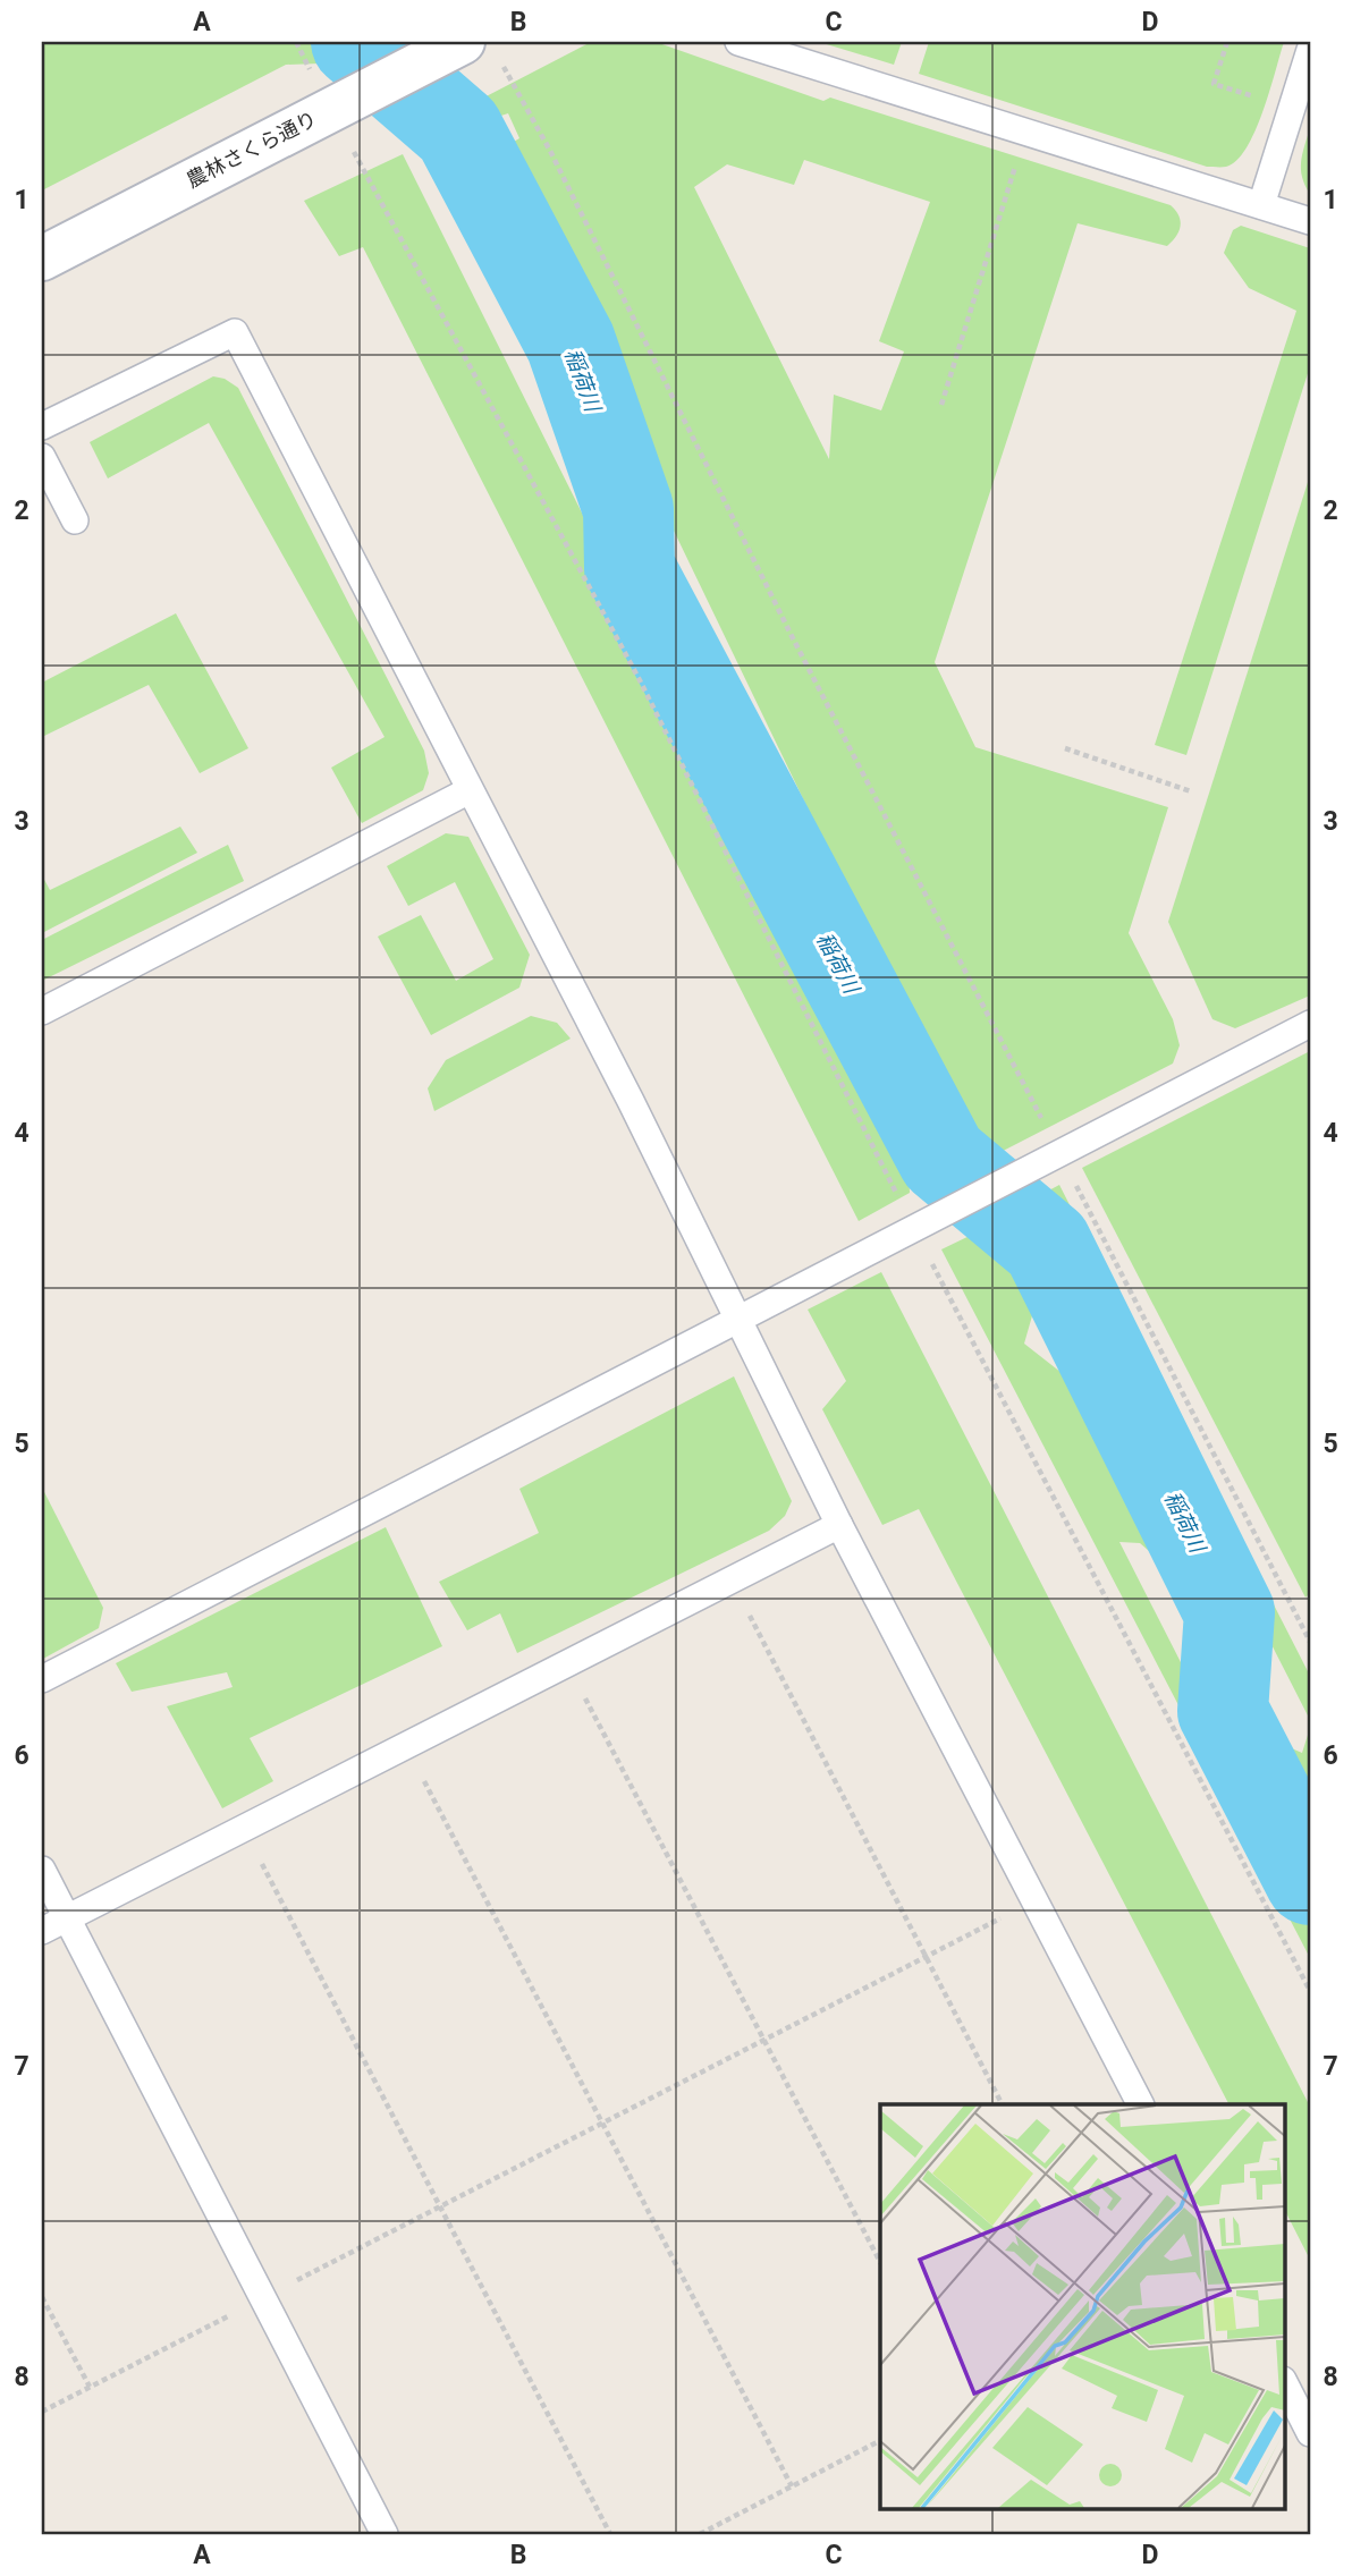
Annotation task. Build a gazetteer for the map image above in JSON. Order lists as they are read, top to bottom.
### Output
{
  "streets": {
    "street": ["農林さくら通り"]
  },
  "water": ["稲荷川"],
  "grid": {
    "columns": [
      "A",
      "B",
      "C",
      "D"
    ],
    "rows": [
      "1",
      "2",
      "3",
      "4",
      "5",
      "6",
      "7",
      "8"
    ]
  }
}
